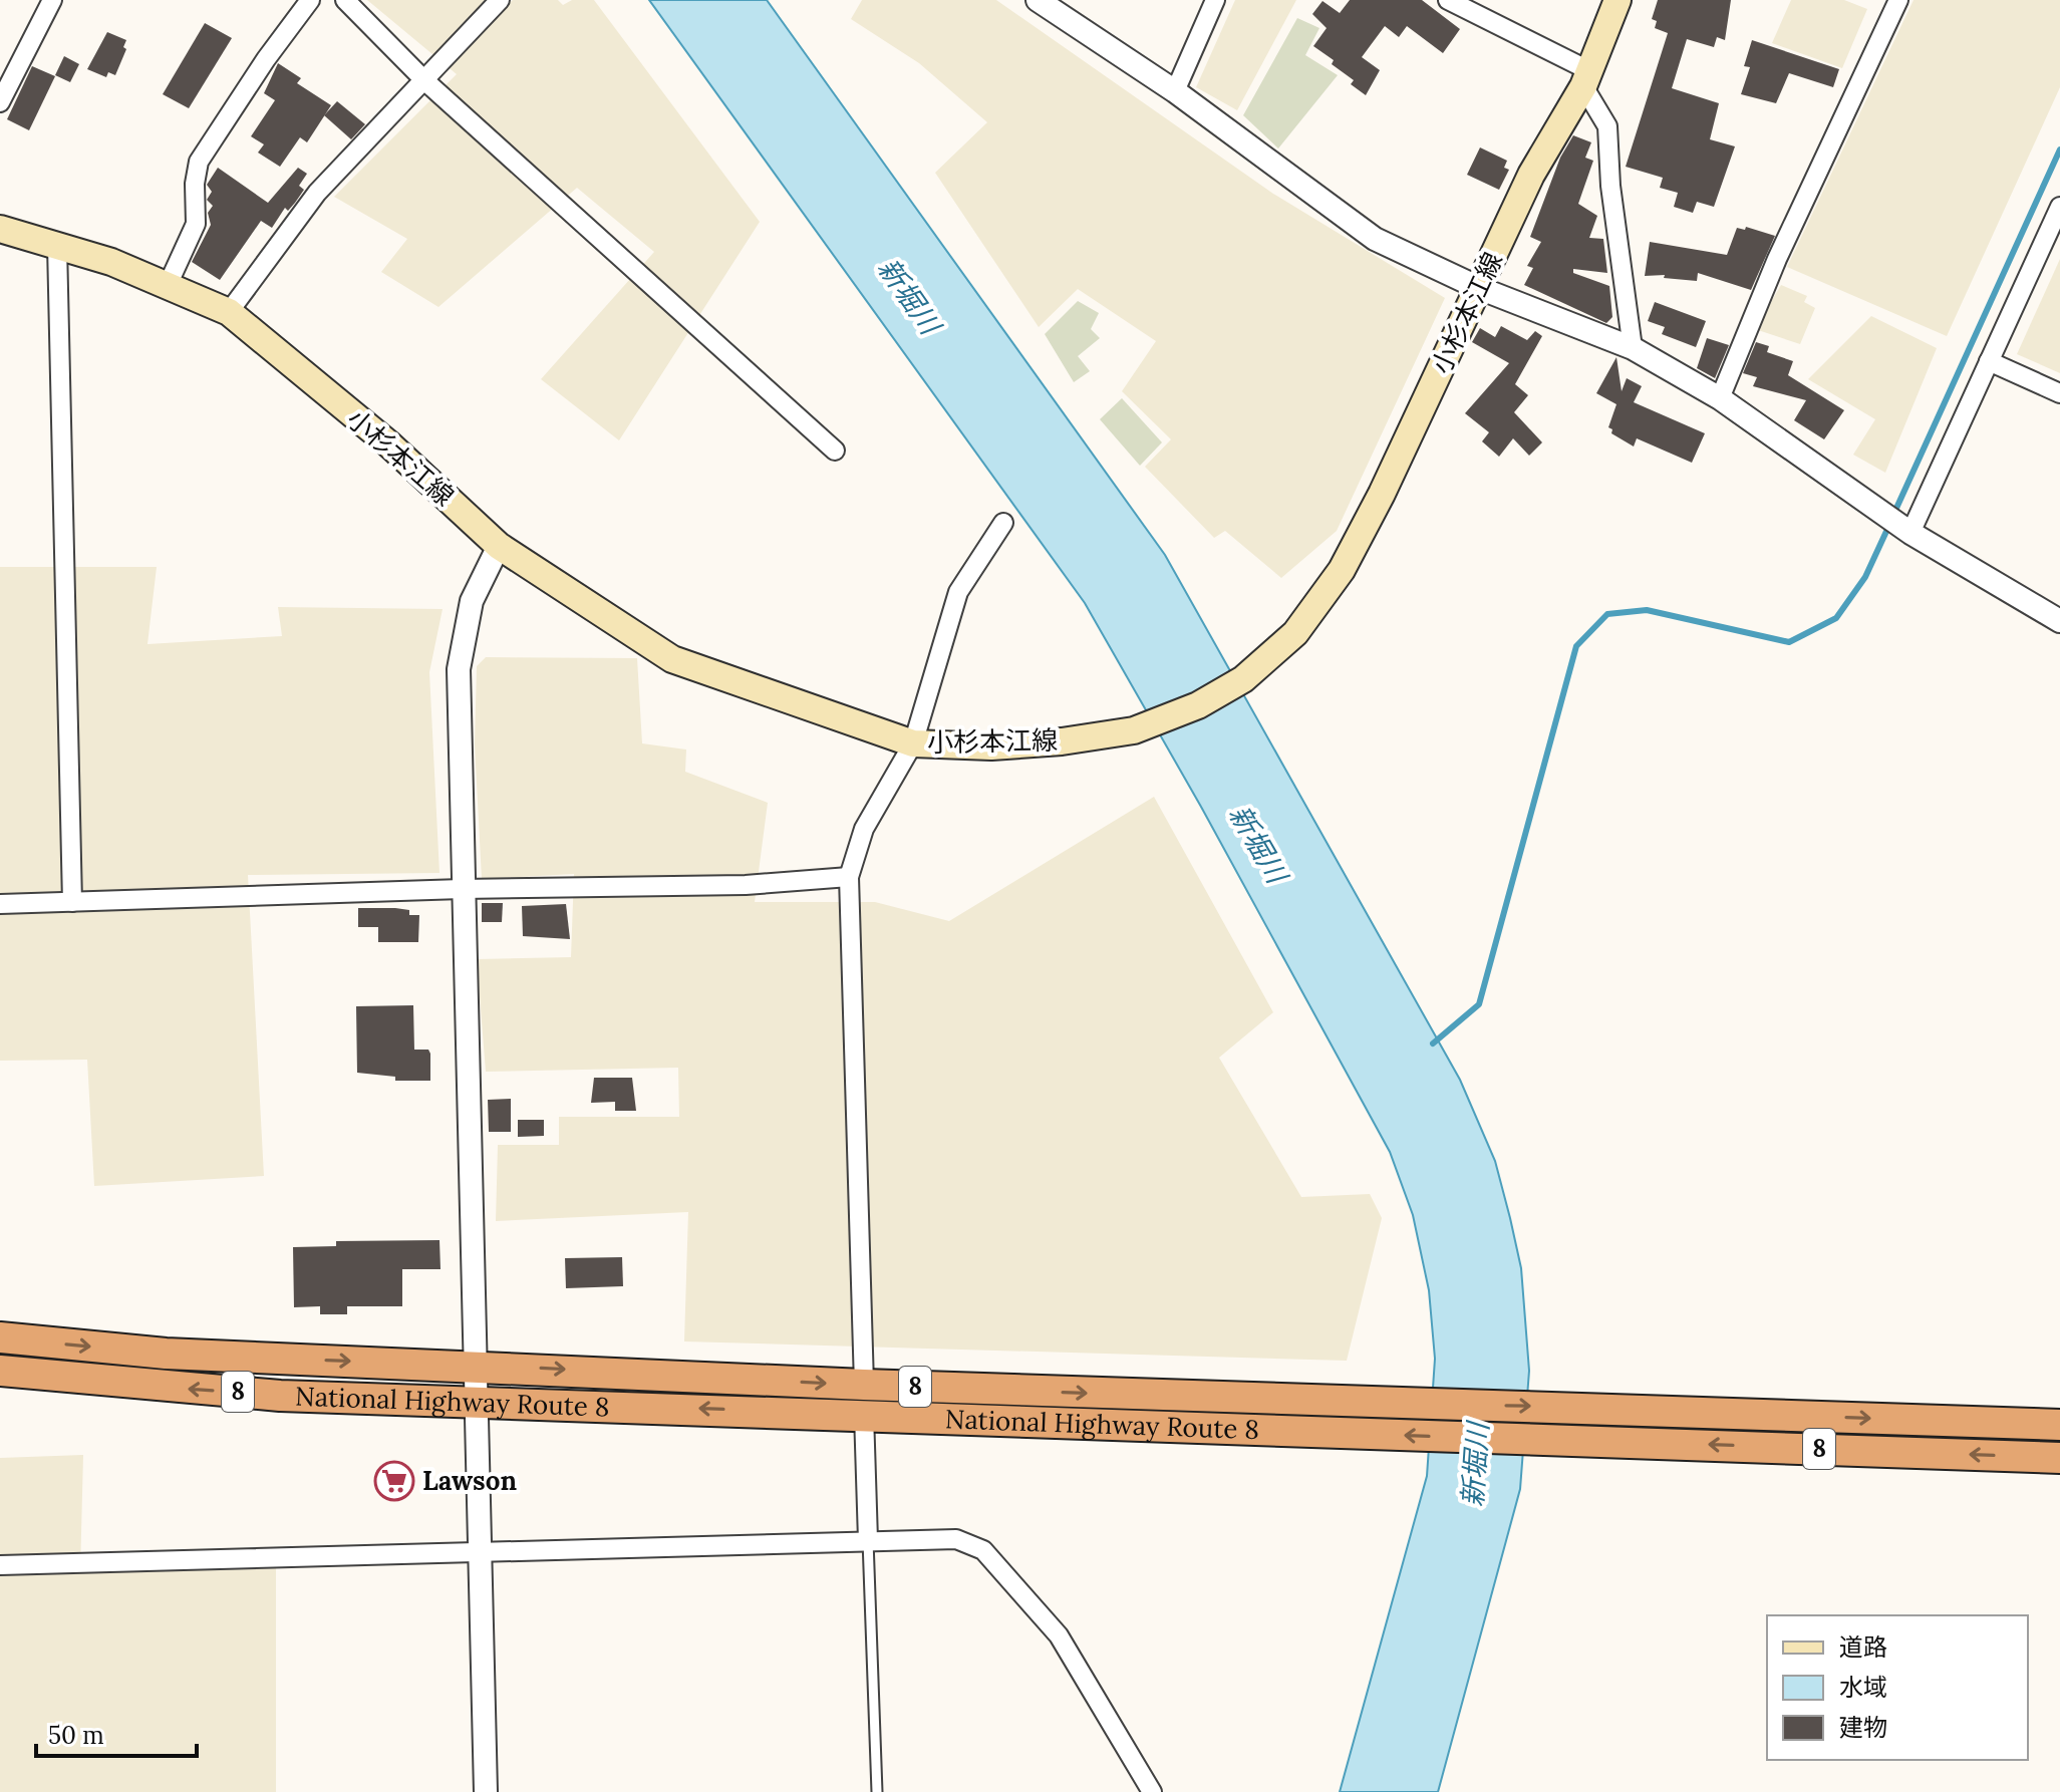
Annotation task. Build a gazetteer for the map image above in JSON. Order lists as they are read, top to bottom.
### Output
{
  "streets": {
    "highway": ["8", "National Highway Route 8"],
    "main road": ["小杉本江線"]
  },
  "water": ["新堀川"],
  "places": {
    "supermarket": ["Lawson"]
  },
  "legend": ["道路", "水域", "建物"],
  "scale_bar": "50 m"
}
